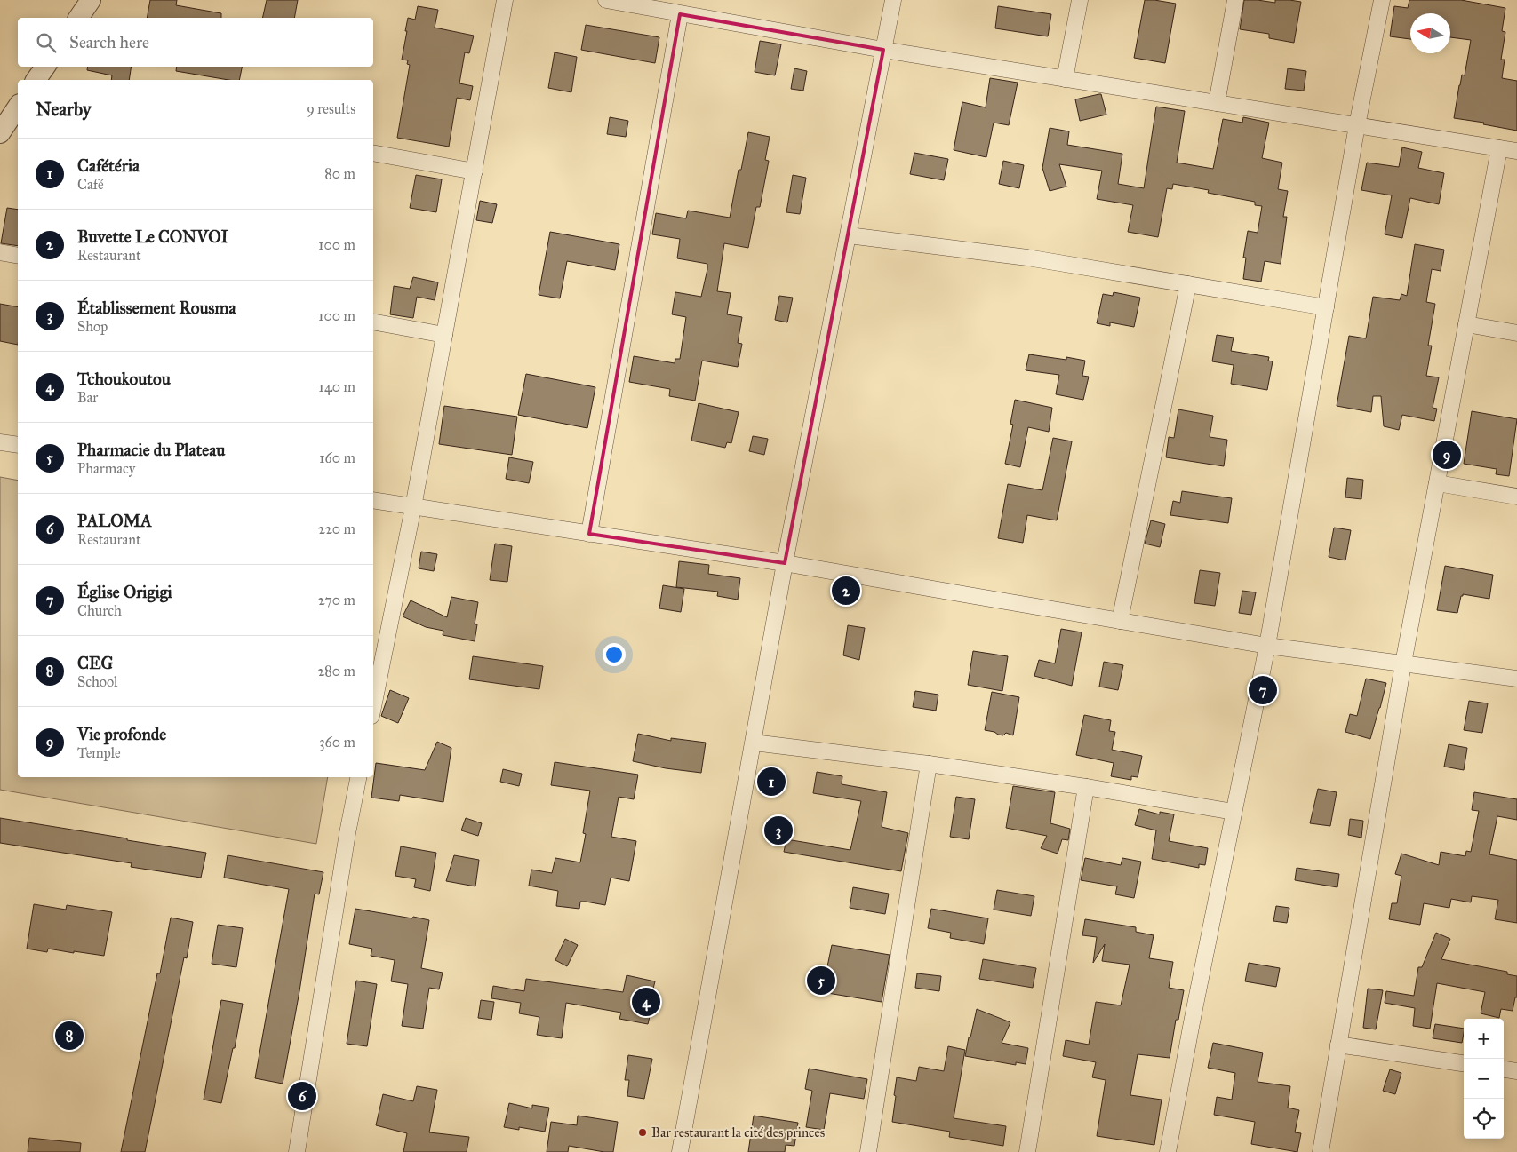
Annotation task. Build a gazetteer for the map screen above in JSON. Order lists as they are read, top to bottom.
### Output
{
  "places": ["Bar restaurant la cité des princes"],
  "north": "left",
  "page": {
    "search": "Search here",
    "heading": ["Nearby", "9 results"],
    "list": [
      {
        "mark": "1",
        "name": "Cafétéria",
        "note": "Café",
        "value": "80 m"
      },
      {
        "mark": "2",
        "name": "Buvette Le CONVOI",
        "note": "Restaurant",
        "value": "100 m"
      },
      {
        "mark": "3",
        "name": "Établissement Rousma",
        "note": "Shop",
        "value": "100 m"
      },
      {
        "mark": "4",
        "name": "Tchoukoutou",
        "note": "Bar",
        "value": "140 m"
      },
      {
        "mark": "5",
        "name": "Pharmacie du Plateau",
        "note": "Pharmacy",
        "value": "160 m"
      },
      {
        "mark": "6",
        "name": "PALOMA",
        "note": "Restaurant",
        "value": "220 m"
      },
      {
        "mark": "7",
        "name": "Église Origigi",
        "note": "Church",
        "value": "270 m"
      },
      {
        "mark": "8",
        "name": "CEG",
        "note": "School",
        "value": "280 m"
      },
      {
        "mark": "9",
        "name": "Vie profonde",
        "note": "Temple",
        "value": "360 m"
      }
    ],
    "pins": [
      "9",
      "2",
      "7",
      "1",
      "3",
      "5",
      "4",
      "8",
      "6"
    ],
    "map_buttons": ["+", "−"]
  }
}
